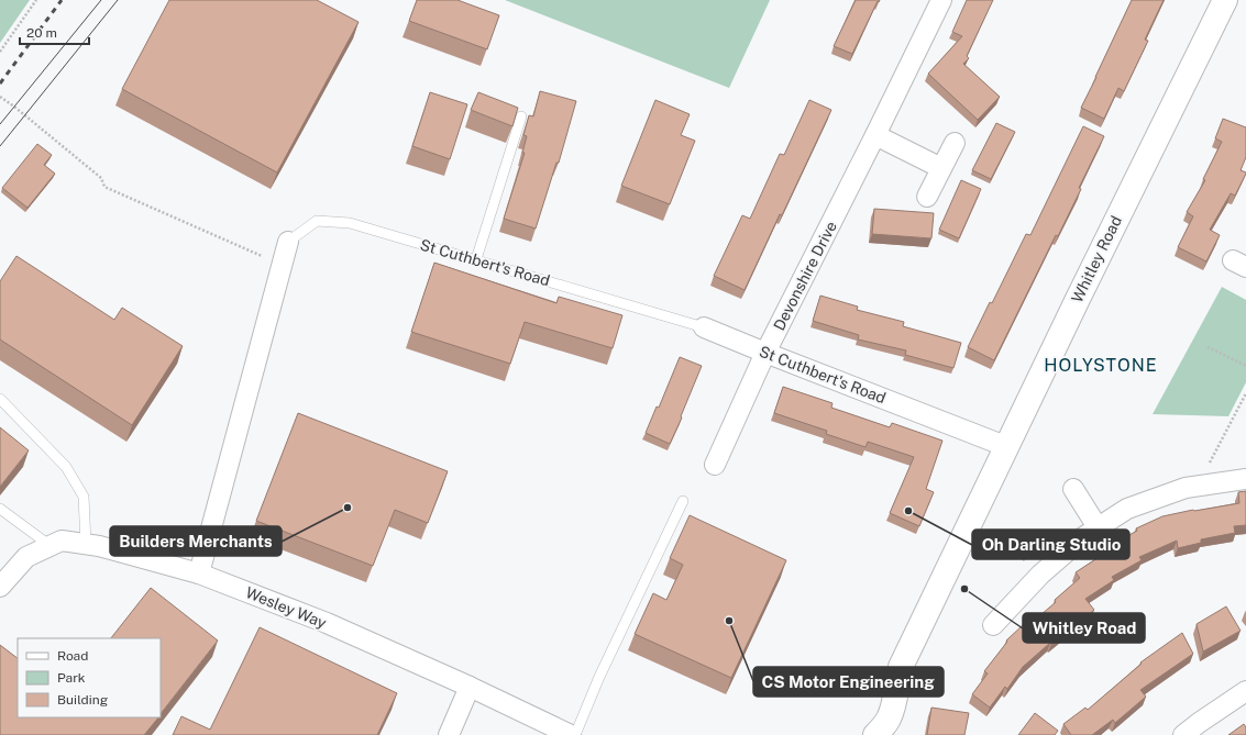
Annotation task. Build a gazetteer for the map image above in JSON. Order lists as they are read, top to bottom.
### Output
{
  "streets": {
    "street": [
      "Whitley Road",
      "St Cuthbert's Road",
      "Devonshire Drive",
      "Wesley Way"
    ]
  },
  "crossings": [
    ["Whitley Road", "St Cuthbert's Road"],
    ["St Cuthbert's Road", "Devonshire Drive"],
    ["St Cuthbert's Road", "Wesley Way"]
  ],
  "districts": ["HOLYSTONE"],
  "places": [
    "Builders Merchants",
    "Oh Darling Studio",
    "Whitley Road",
    "CS Motor Engineering"
  ],
  "legend": ["Road", "Park", "Building"],
  "scale_bar": "20 m"
}
